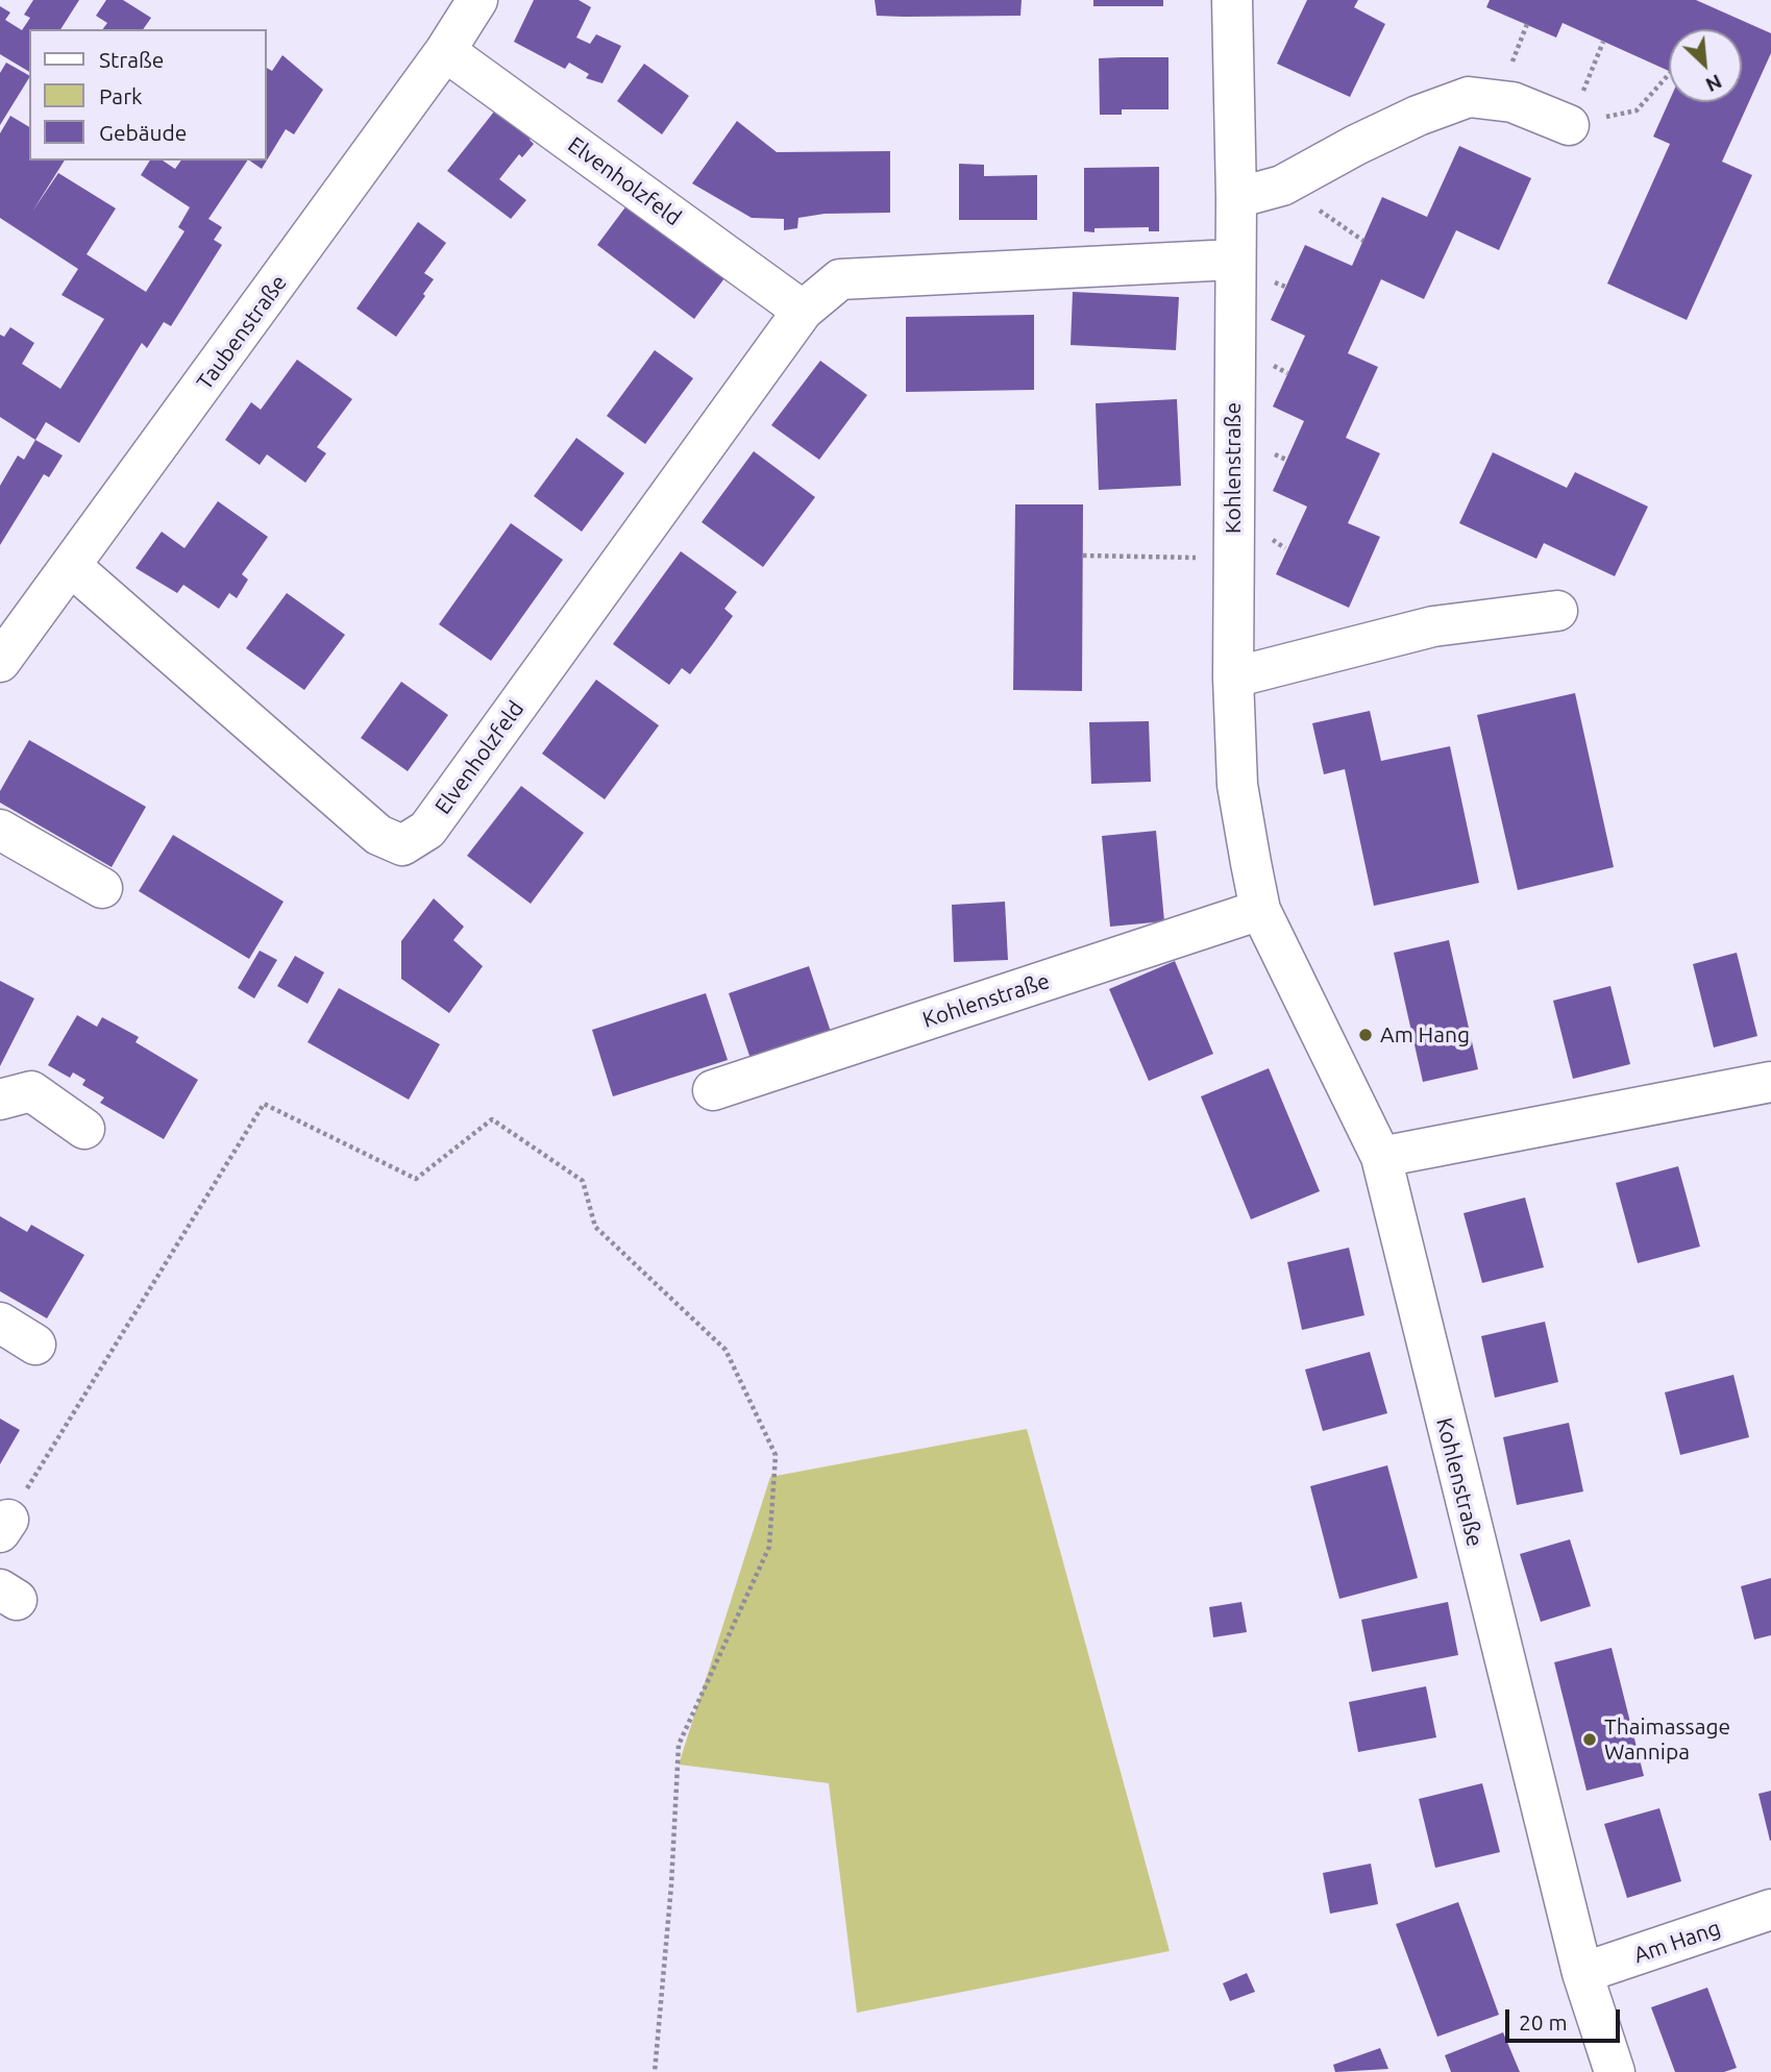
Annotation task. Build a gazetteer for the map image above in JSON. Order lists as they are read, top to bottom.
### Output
{
  "streets": {
    "street": [
      "Elvenholzfeld",
      "Taubenstraße",
      "Kohlenstraße",
      "Am Hang"
    ]
  },
  "crossings": [
    ["Elvenholzfeld", "Taubenstraße"],
    ["Elvenholzfeld", "Kohlenstraße"],
    ["Kohlenstraße", "Am Hang"]
  ],
  "places": ["Am Hang", "Thaimassage Wannipa"],
  "legend": ["Straße", "Park", "Gebäude"],
  "scale_bar": "20 m",
  "north": "bottom right"
}
